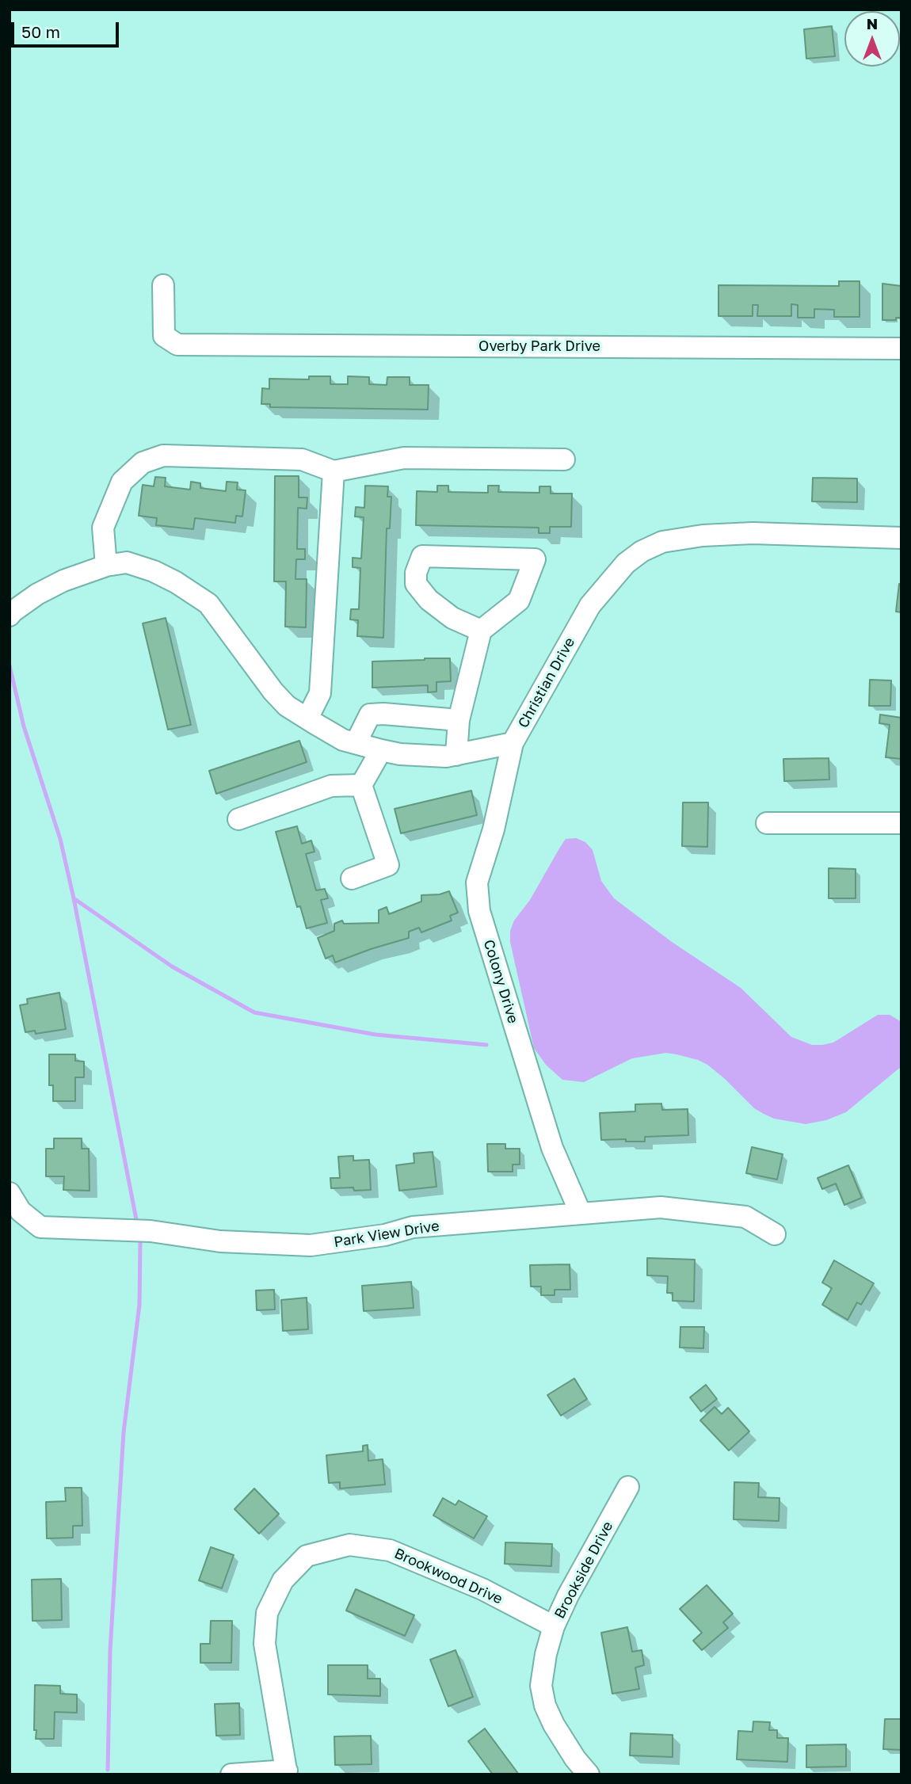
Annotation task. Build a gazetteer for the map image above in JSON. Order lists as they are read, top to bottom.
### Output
{
  "streets": {
    "street": [
      "Overby Park Drive",
      "Christian Drive",
      "Colony Drive",
      "Park View Drive",
      "Brookside Drive",
      "Brookwood Drive"
    ]
  },
  "crossings": [
    ["Christian Drive", "Colony Drive"],
    ["Colony Drive", "Park View Drive"],
    ["Brookside Drive", "Brookwood Drive"]
  ],
  "scale_bar": "50 m",
  "north": "top"
}
